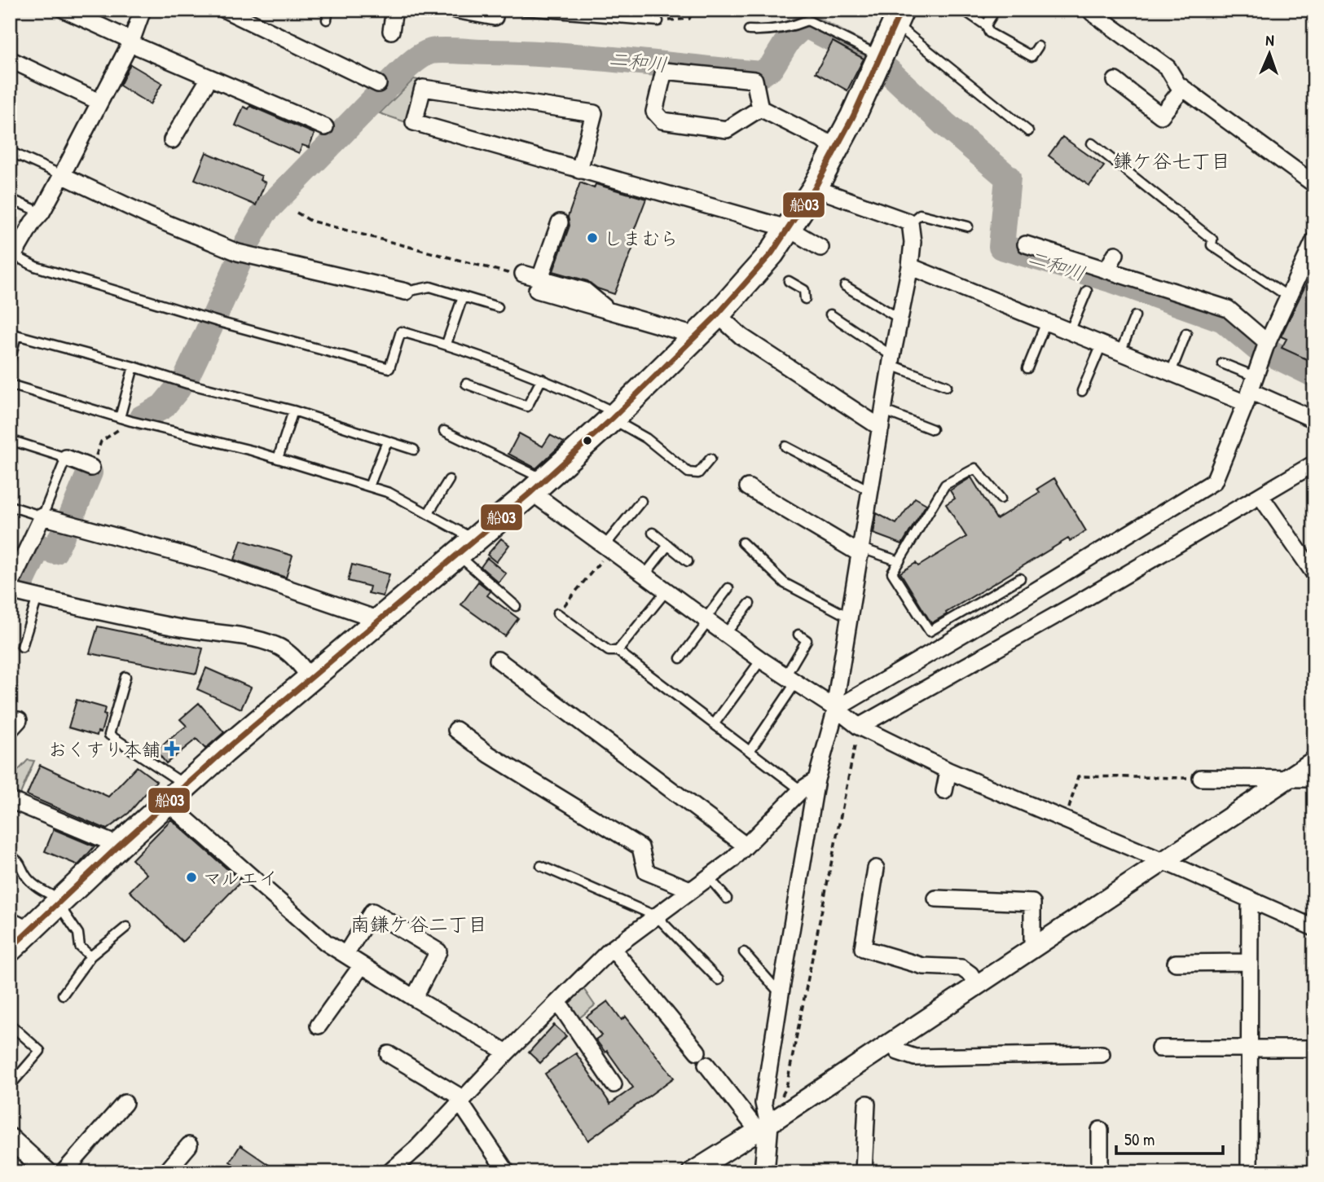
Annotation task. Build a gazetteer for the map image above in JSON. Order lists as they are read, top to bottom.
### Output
{
  "districts": ["鎌ケ谷七丁目", "南鎌ケ谷二丁目"],
  "water": ["二和川"],
  "places": {
    "other": ["しまむら", "マルエイ"],
    "health": ["おくすり本舗"]
  },
  "lines": ["transit line 船03"],
  "scale_bar": "50 m",
  "north": "top"
}
